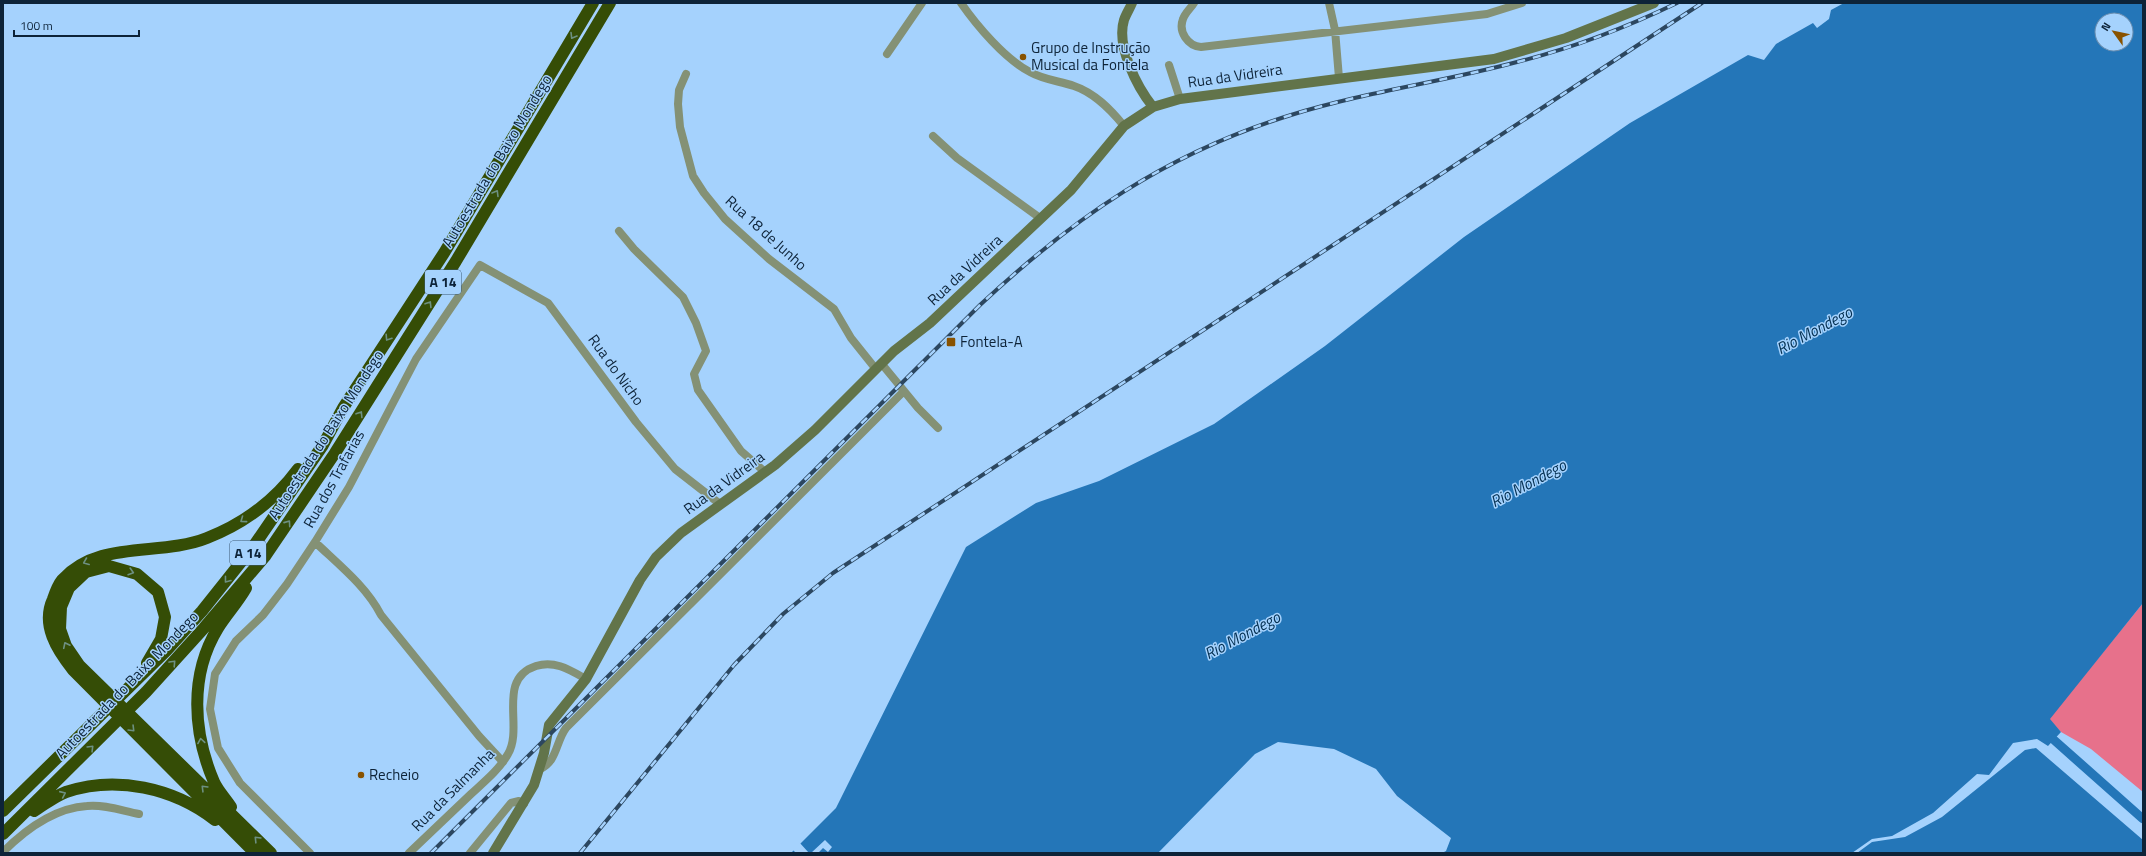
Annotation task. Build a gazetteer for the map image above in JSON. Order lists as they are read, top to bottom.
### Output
{
  "streets": {
    "highway": ["Autoestrada do Baixo Mondego", "A 14"],
    "street": [
      "Rua da Vidreira",
      "Rua 18 de Junho",
      "Rua do Nicho",
      "Rua dos Trafarias",
      "Rua da Salmanha"
    ]
  },
  "crossings": [
    ["Rua da Vidreira", "Rua 18 de Junho"],
    ["Rua da Vidreira", "Rua do Nicho"],
    ["Rua da Vidreira", "Rua da Salmanha"],
    ["Rua do Nicho", "Rua dos Trafarias"],
    ["Rua dos Trafarias", "Rua da Salmanha"]
  ],
  "water": ["Rio Mondego"],
  "places": {
    "other": ["Grupo de Instrução Musical da Fontela", "Recheio"],
    "transit": ["Fontela-A"]
  },
  "scale_bar": "100 m",
  "north": "top left"
}
